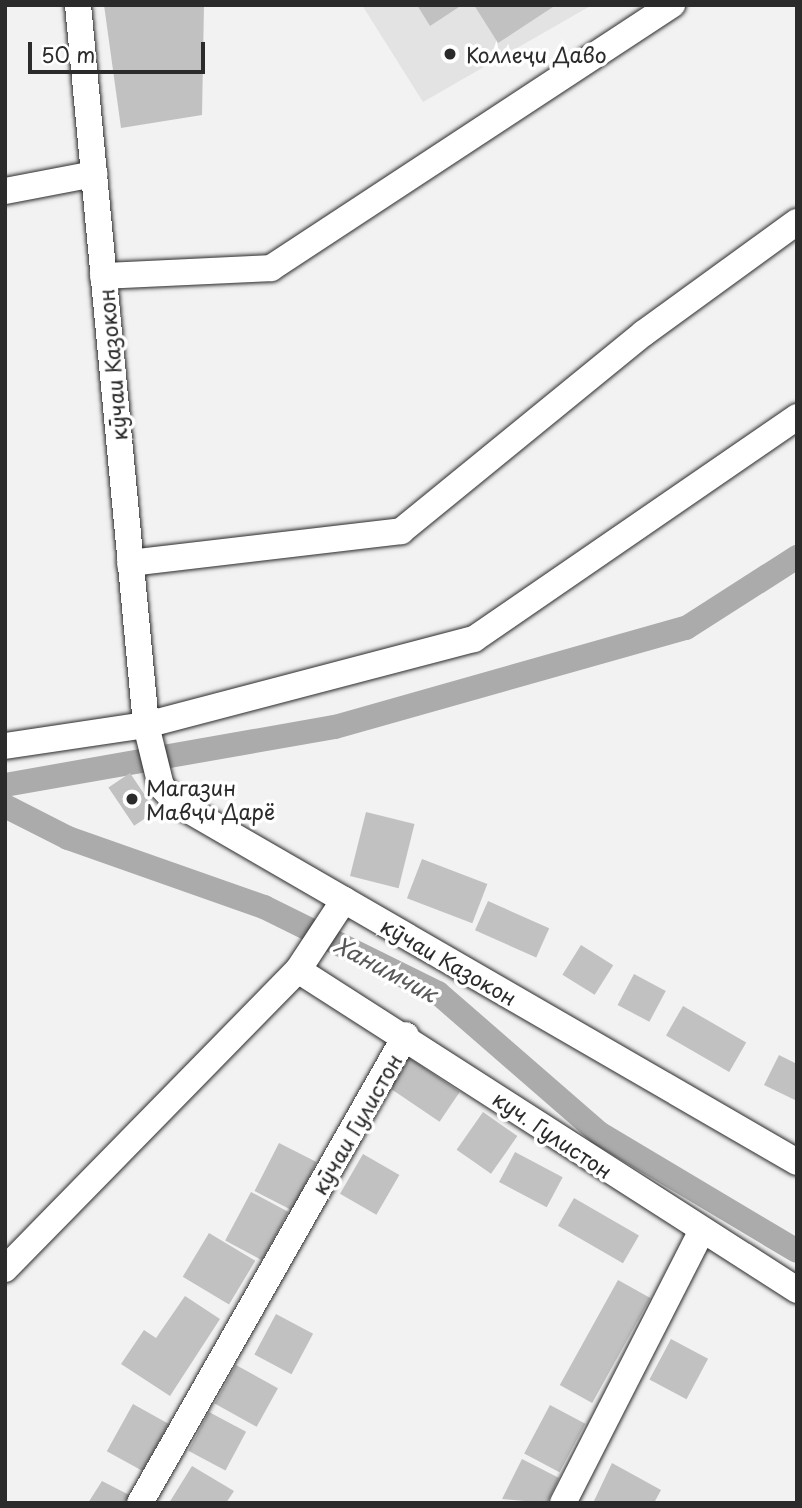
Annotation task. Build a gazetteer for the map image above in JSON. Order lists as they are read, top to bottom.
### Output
{
  "streets": {
    "street": ["кӯчаи Казокон", "кӯчаи Гулистон", "куч. Гулистон"]
  },
  "crossings": [
    ["кӯчаи Гулистон", "куч. Гулистон"]
  ],
  "water": ["Ханимчик"],
  "places": ["Коллеҷи Даво", "Магазин Мавҷи Дарё"],
  "scale_bar": "50 m"
}
